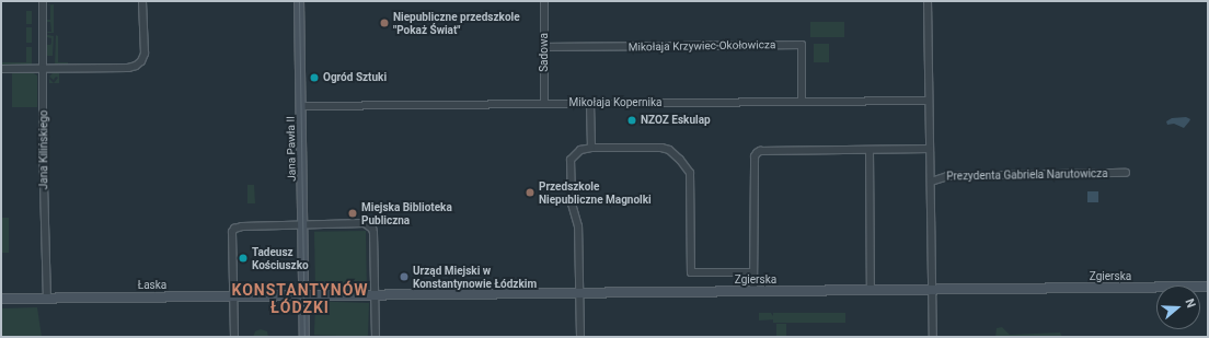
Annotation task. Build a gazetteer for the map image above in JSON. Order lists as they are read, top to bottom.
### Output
{
  "streets": {
    "main road": ["Jana Pawła II", "Zgierska", "Łaska"],
    "street": [
      "Mikołaja Krzywiec-Okołowicza",
      "Sadowa",
      "Mikołaja Kopernika",
      "Jana Kilińskiego",
      "Prezydenta Gabriela Narutowicza"
    ]
  },
  "crossings": [
    ["Mikołaja Krzywiec-Okołowicza", "Sadowa"],
    ["Mikołaja Krzywiec-Okołowicza", "Mikołaja Kopernika"],
    ["Sadowa", "Mikołaja Kopernika"],
    ["Mikołaja Kopernika", "Jana Pawła II"],
    ["Mikołaja Kopernika", "Prezydenta Gabriela Narutowicza"],
    ["Jana Pawła II", "Zgierska"],
    ["Jana Pawła II", "Łaska"],
    ["Jana Kilińskiego", "Łaska"],
    ["Prezydenta Gabriela Narutowicza", "Zgierska"],
    ["Zgierska", "Łaska"]
  ],
  "districts": ["KONSTANTYNÓW ŁÓDZKI"],
  "places": [
    "Niepubliczne przedszkole \"Pokaż Świat\"",
    "Ogród Sztuki",
    "NZOZ Eskulap",
    "Przedszkole Niepubliczne Magnolki",
    "Miejska Biblioteka Publiczna",
    "Tadeusz Kościuszko",
    "Urząd Miejski w Konstantynowie Łódzkim"
  ],
  "north": "right"
}
